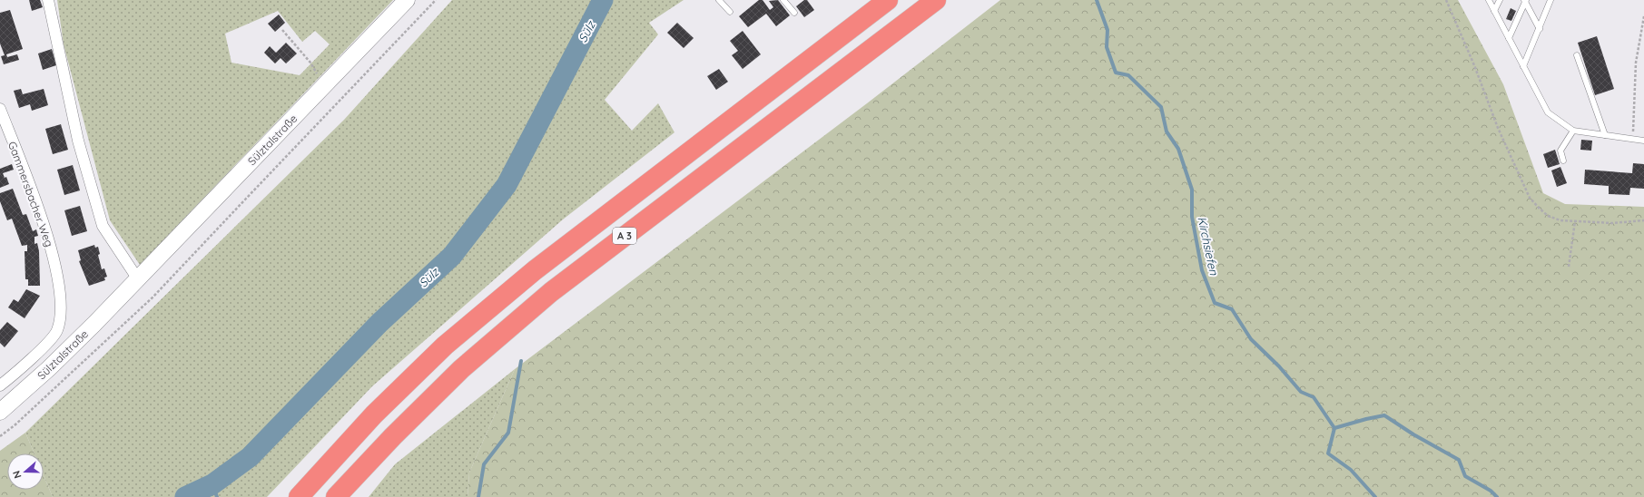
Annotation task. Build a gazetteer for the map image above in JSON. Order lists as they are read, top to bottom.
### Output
{
  "streets": {
    "highway": ["A 3"],
    "main road": ["Sülztalstraße"],
    "street": ["Gammersbacher Weg"]
  },
  "water": ["Sülz", "Kirchsiefen"],
  "north": "left"
}
